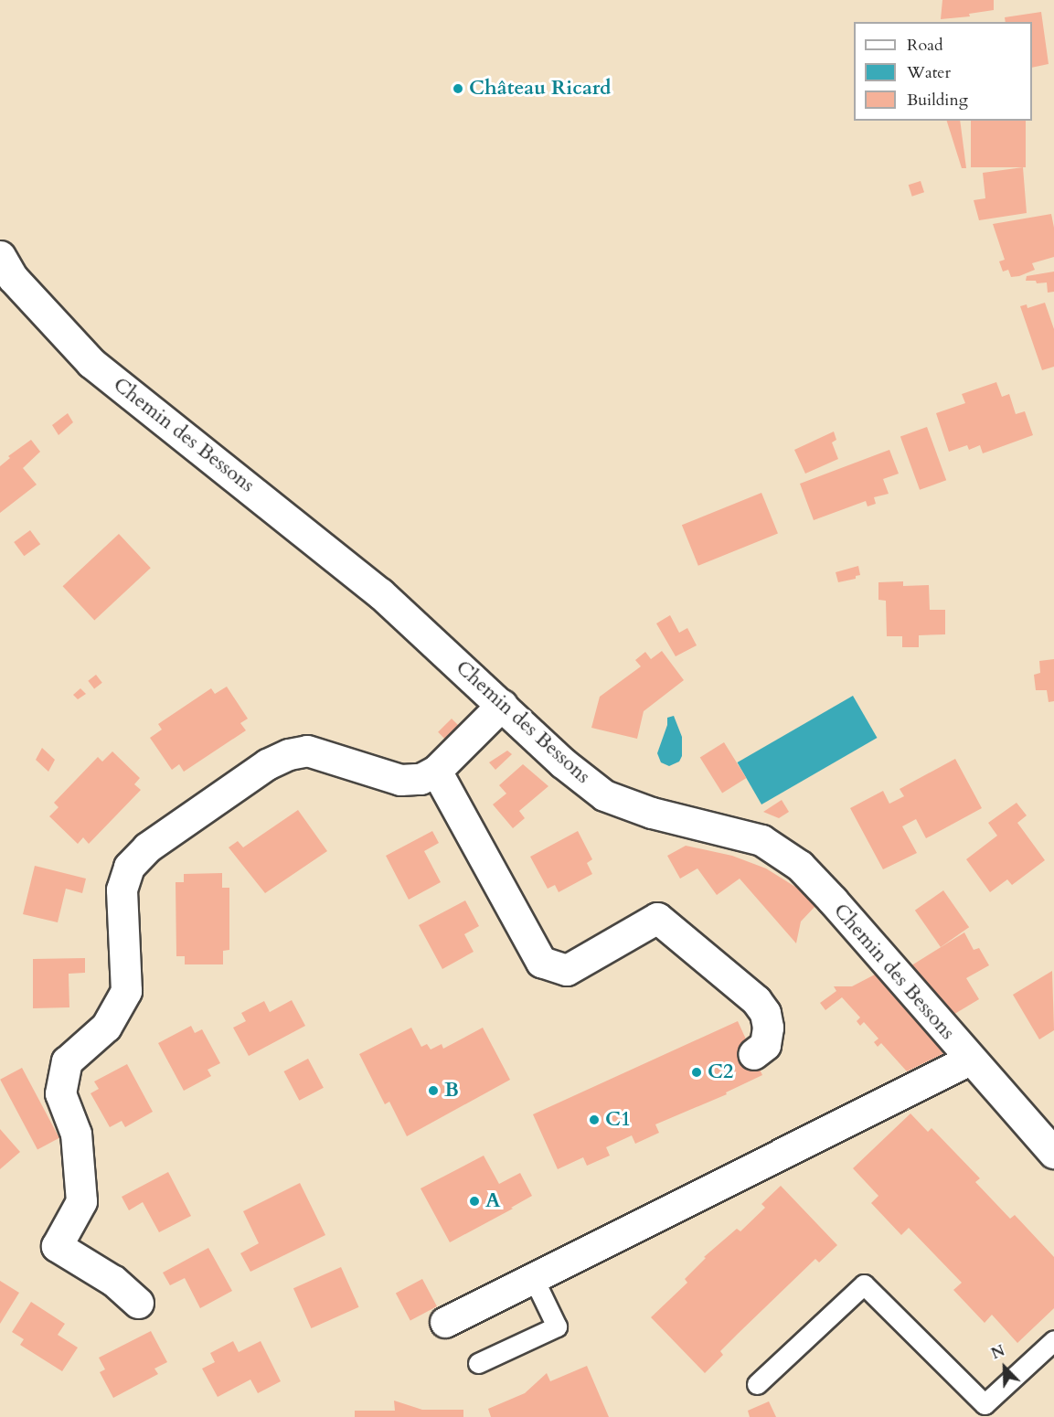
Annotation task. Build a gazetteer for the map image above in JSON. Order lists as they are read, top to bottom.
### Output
{
  "streets": {
    "street": ["Chemin des Bessons"]
  },
  "places": [
    "Château Ricard",
    "C2",
    "B",
    "C1",
    "A"
  ],
  "legend": ["Road", "Water", "Building"],
  "north": "top left"
}
